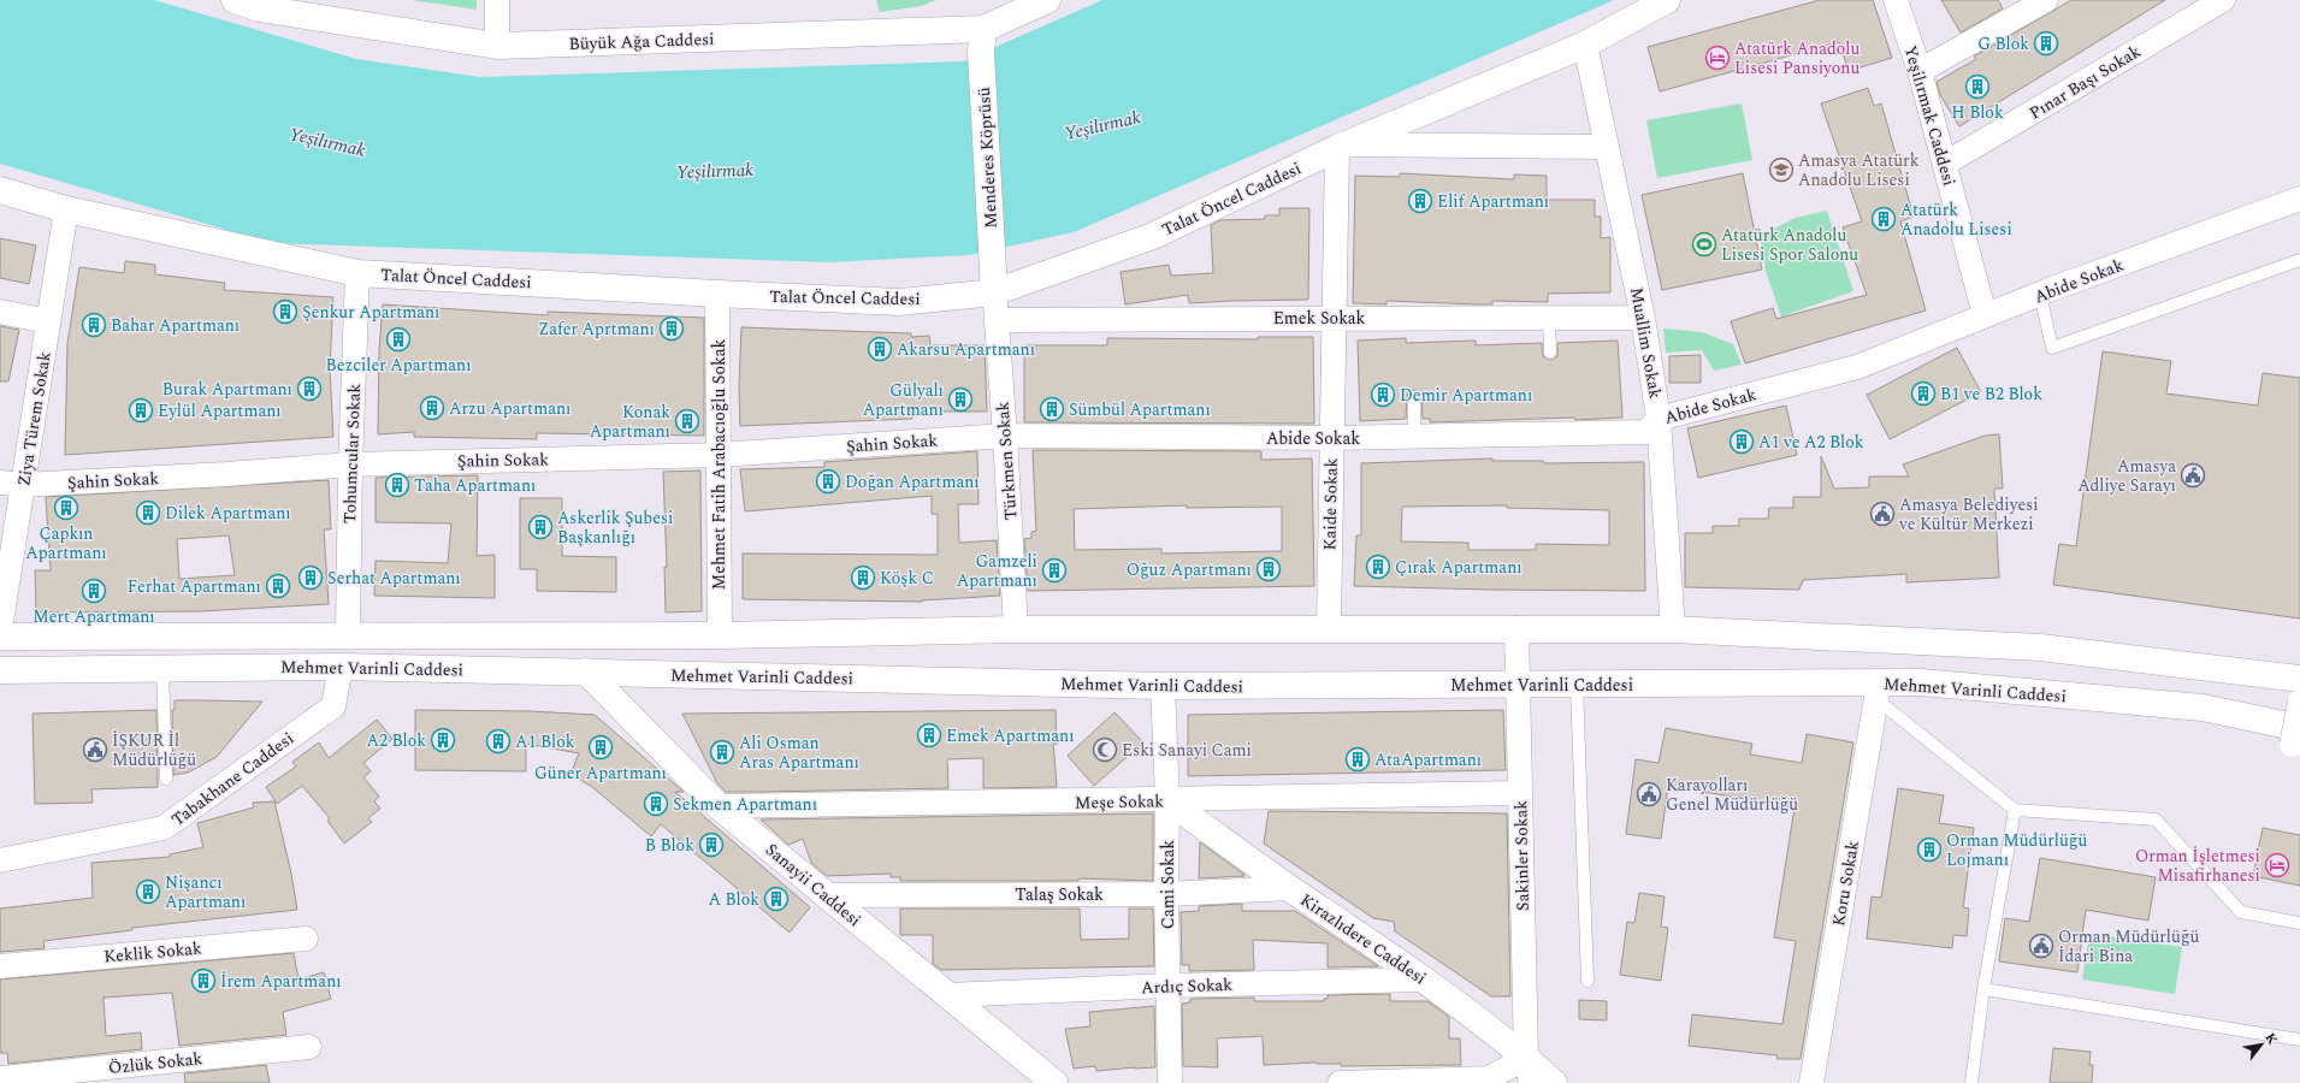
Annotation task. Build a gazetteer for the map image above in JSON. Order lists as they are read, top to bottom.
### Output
{
  "streets": {
    "main road": [
      "Büyük Ağa Caddesi",
      "Menderes Köprüsü",
      "Talat Öncel Caddesi",
      "Mehmet Varinli Caddesi",
      "Sanayii Caddesi",
      "Kirazlıdere Caddesi"
    ],
    "street": [
      "Pınar Başı Sokak",
      "Yeşilırmak Caddesi",
      "Abide Sokak",
      "Emek Sokak",
      "Muallim Sokak",
      "Ziya Türem Sokak",
      "Şahin Sokak",
      "Tohumcular Sokak",
      "Türkmen Sokak",
      "Mehmet Fatih Arabacıoğlu Sokak",
      "Kaide Sokak",
      "Tabakhane Caddesi",
      "Meşe Sokak",
      "Sakinler Sokak",
      "Koru Sokak",
      "Cami Sokak",
      "Talaş Sokak",
      "Keklik Sokak",
      "Ardıç Sokak",
      "Özlük Sokak"
    ]
  },
  "crossings": [
    ["Büyük Ağa Caddesi", "Menderes Köprüsü"],
    ["Pınar Başı Sokak", "Yeşilırmak Caddesi"],
    ["Yeşilırmak Caddesi", "Abide Sokak"],
    ["Menderes Köprüsü", "Talat Öncel Caddesi"],
    ["Menderes Köprüsü", "Türkmen Sokak"],
    ["Talat Öncel Caddesi", "Muallim Sokak"],
    ["Talat Öncel Caddesi", "Ziya Türem Sokak"],
    ["Talat Öncel Caddesi", "Tohumcular Sokak"],
    ["Talat Öncel Caddesi", "Türkmen Sokak"],
    ["Talat Öncel Caddesi", "Mehmet Fatih Arabacıoğlu Sokak"],
    ["Talat Öncel Caddesi", "Kaide Sokak"],
    ["Abide Sokak", "Muallim Sokak"],
    ["Abide Sokak", "Şahin Sokak"],
    ["Abide Sokak", "Türkmen Sokak"],
    ["Abide Sokak", "Kaide Sokak"],
    ["Emek Sokak", "Muallim Sokak"],
    ["Emek Sokak", "Türkmen Sokak"],
    ["Emek Sokak", "Kaide Sokak"],
    ["Muallim Sokak", "Mehmet Varinli Caddesi"],
    ["Ziya Türem Sokak", "Şahin Sokak"],
    ["Şahin Sokak", "Tohumcular Sokak"],
    ["Şahin Sokak", "Türkmen Sokak"],
    ["Şahin Sokak", "Mehmet Fatih Arabacıoğlu Sokak"],
    ["Tohumcular Sokak", "Mehmet Varinli Caddesi"],
    ["Türkmen Sokak", "Mehmet Varinli Caddesi"],
    ["Mehmet Fatih Arabacıoğlu Sokak", "Mehmet Varinli Caddesi"],
    ["Kaide Sokak", "Mehmet Varinli Caddesi"],
    ["Mehmet Varinli Caddesi", "Tabakhane Caddesi"],
    ["Mehmet Varinli Caddesi", "Sakinler Sokak"],
    ["Mehmet Varinli Caddesi", "Koru Sokak"],
    ["Mehmet Varinli Caddesi", "Sanayii Caddesi"],
    ["Mehmet Varinli Caddesi", "Cami Sokak"],
    ["Meşe Sokak", "Sakinler Sokak"],
    ["Meşe Sokak", "Sanayii Caddesi"],
    ["Meşe Sokak", "Cami Sokak"],
    ["Meşe Sokak", "Kirazlıdere Caddesi"],
    ["Sakinler Sokak", "Kirazlıdere Caddesi"],
    ["Sanayii Caddesi", "Talaş Sokak"],
    ["Sanayii Caddesi", "Ardıç Sokak"],
    ["Cami Sokak", "Talaş Sokak"],
    ["Cami Sokak", "Kirazlıdere Caddesi"],
    ["Cami Sokak", "Ardıç Sokak"],
    ["Talaş Sokak", "Kirazlıdere Caddesi"],
    ["Kirazlıdere Caddesi", "Ardıç Sokak"]
  ],
  "water": ["Yeşilırmak"],
  "places": {
    "building": [
      "G Blok",
      "H Blok",
      "Elif Apartmanı",
      "Atatürk Anadolu Lisesi",
      "Şenkur Apartmanı",
      "Bahar Apartmanı",
      "Zafer Aprtmanı",
      "Bezciler Apartmanı",
      "Akarsu Apartmanı",
      "Burak Apartmanı",
      "B1 ve B2 Blok",
      "Demir Apartmanı",
      "Gülyalı Apartmanı",
      "Arzu Apartmanı",
      "Sümbül Apartmanı",
      "Eylül Apartmanı",
      "Konak Apartmanı",
      "A1 ve A2 Blok",
      "Doğan Apartmanı",
      "Taha Apartmanı",
      "Çapkın Apartmanı",
      "Dilek Apartmanı",
      "Askerlik Şubesi Başkanlığı",
      "Çırak Apartmanı",
      "Oğuz Apartmanı",
      "Gamzeli Apartmanı",
      "Serhat Apartmanı",
      "Köşk C",
      "Ferhat Apartmanı",
      "Mert Apartmanı",
      "Emek Apartmanı",
      "A2 Blok",
      "A1 Blok",
      "Güner Apartmanı",
      "Ali Osman Aras Apartmanı",
      "AtaApartmanı",
      "Sekmen Apartmanı",
      "B Blok",
      "Orman Müdürlüğü Lojmanı",
      "Nişancı Apartmanı",
      "A Blok",
      "İrem Apartmanı"
    ],
    "hotel": ["Atatürk Anadolu Lisesi Pansiyonu", "Orman İşletmesi Misafirhanesi"],
    "school or university": ["Amasya Atatürk Anadolu Lisesi"],
    "sports": ["Atatürk Anadolu Lisesi Spor Salonu"],
    "public building": [
      "Amasya Adliye Sarayı",
      "Amasya Belediyesi ve Kültür Merkezi",
      "İŞKUR İl Müdürlüğü",
      "Karayolları Genel Müdürlüğü",
      "Orman Müdürlüğü İdari Bina"
    ],
    "mosque": ["Eski Sanayi Cami"]
  },
  "north": "top right"
}
